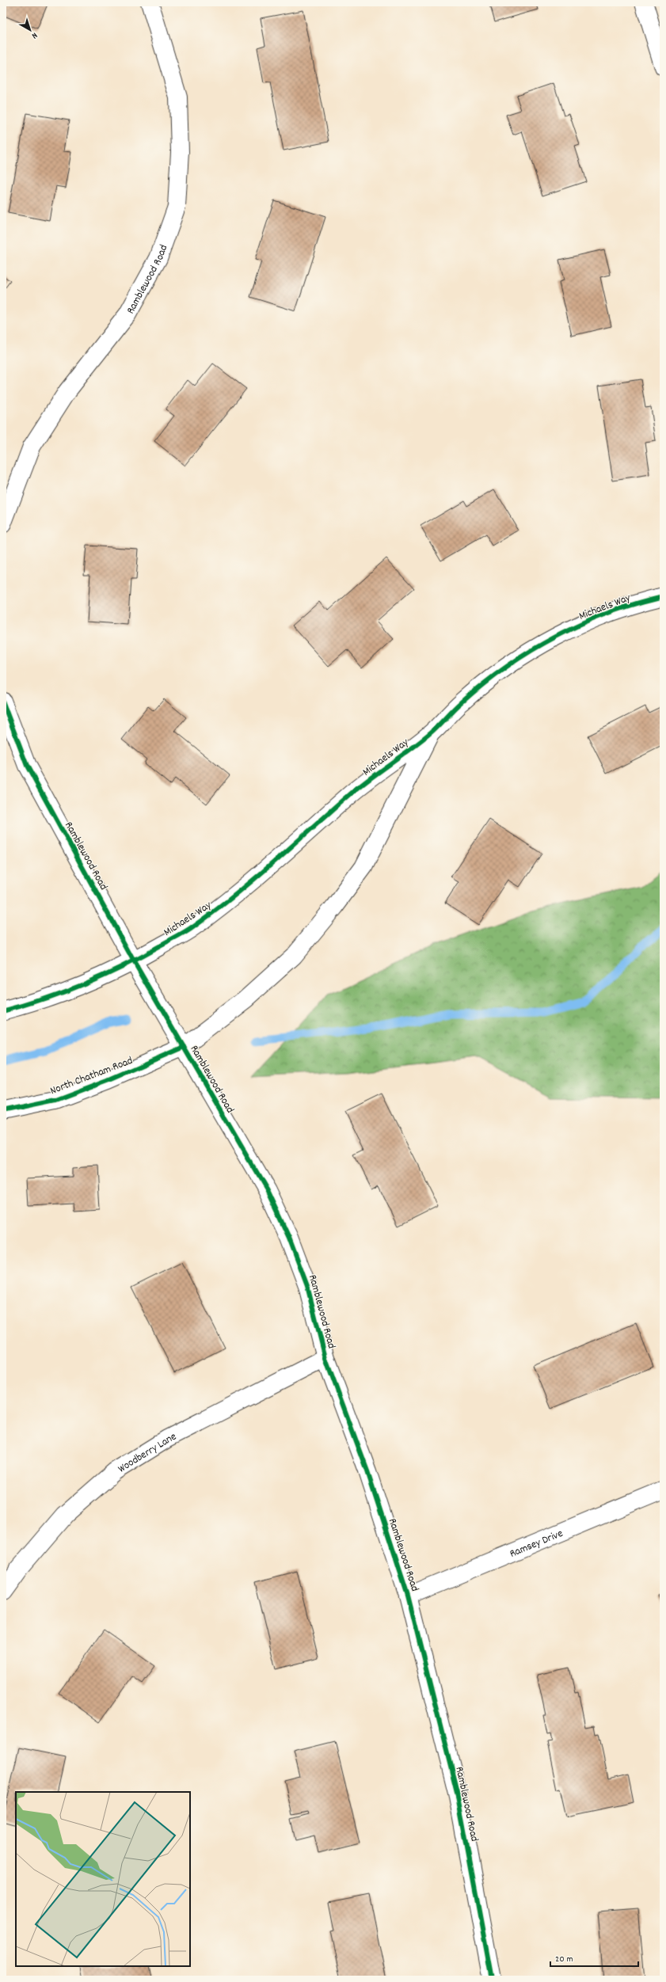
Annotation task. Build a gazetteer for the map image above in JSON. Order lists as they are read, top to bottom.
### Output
{
  "streets": {
    "street": [
      "Ramblewood Road",
      "Michaels Way",
      "North Chatham Road",
      "Woodberry Lane",
      "Ramsey Drive"
    ]
  },
  "crossings": [
    ["Ramblewood Road", "Michaels Way"],
    ["Ramblewood Road", "North Chatham Road"],
    ["Ramblewood Road", "Woodberry Lane"],
    ["Ramblewood Road", "Ramsey Drive"],
    ["Michaels Way", "North Chatham Road"]
  ],
  "scale_bar": "20 m",
  "north": "bottom right"
}
